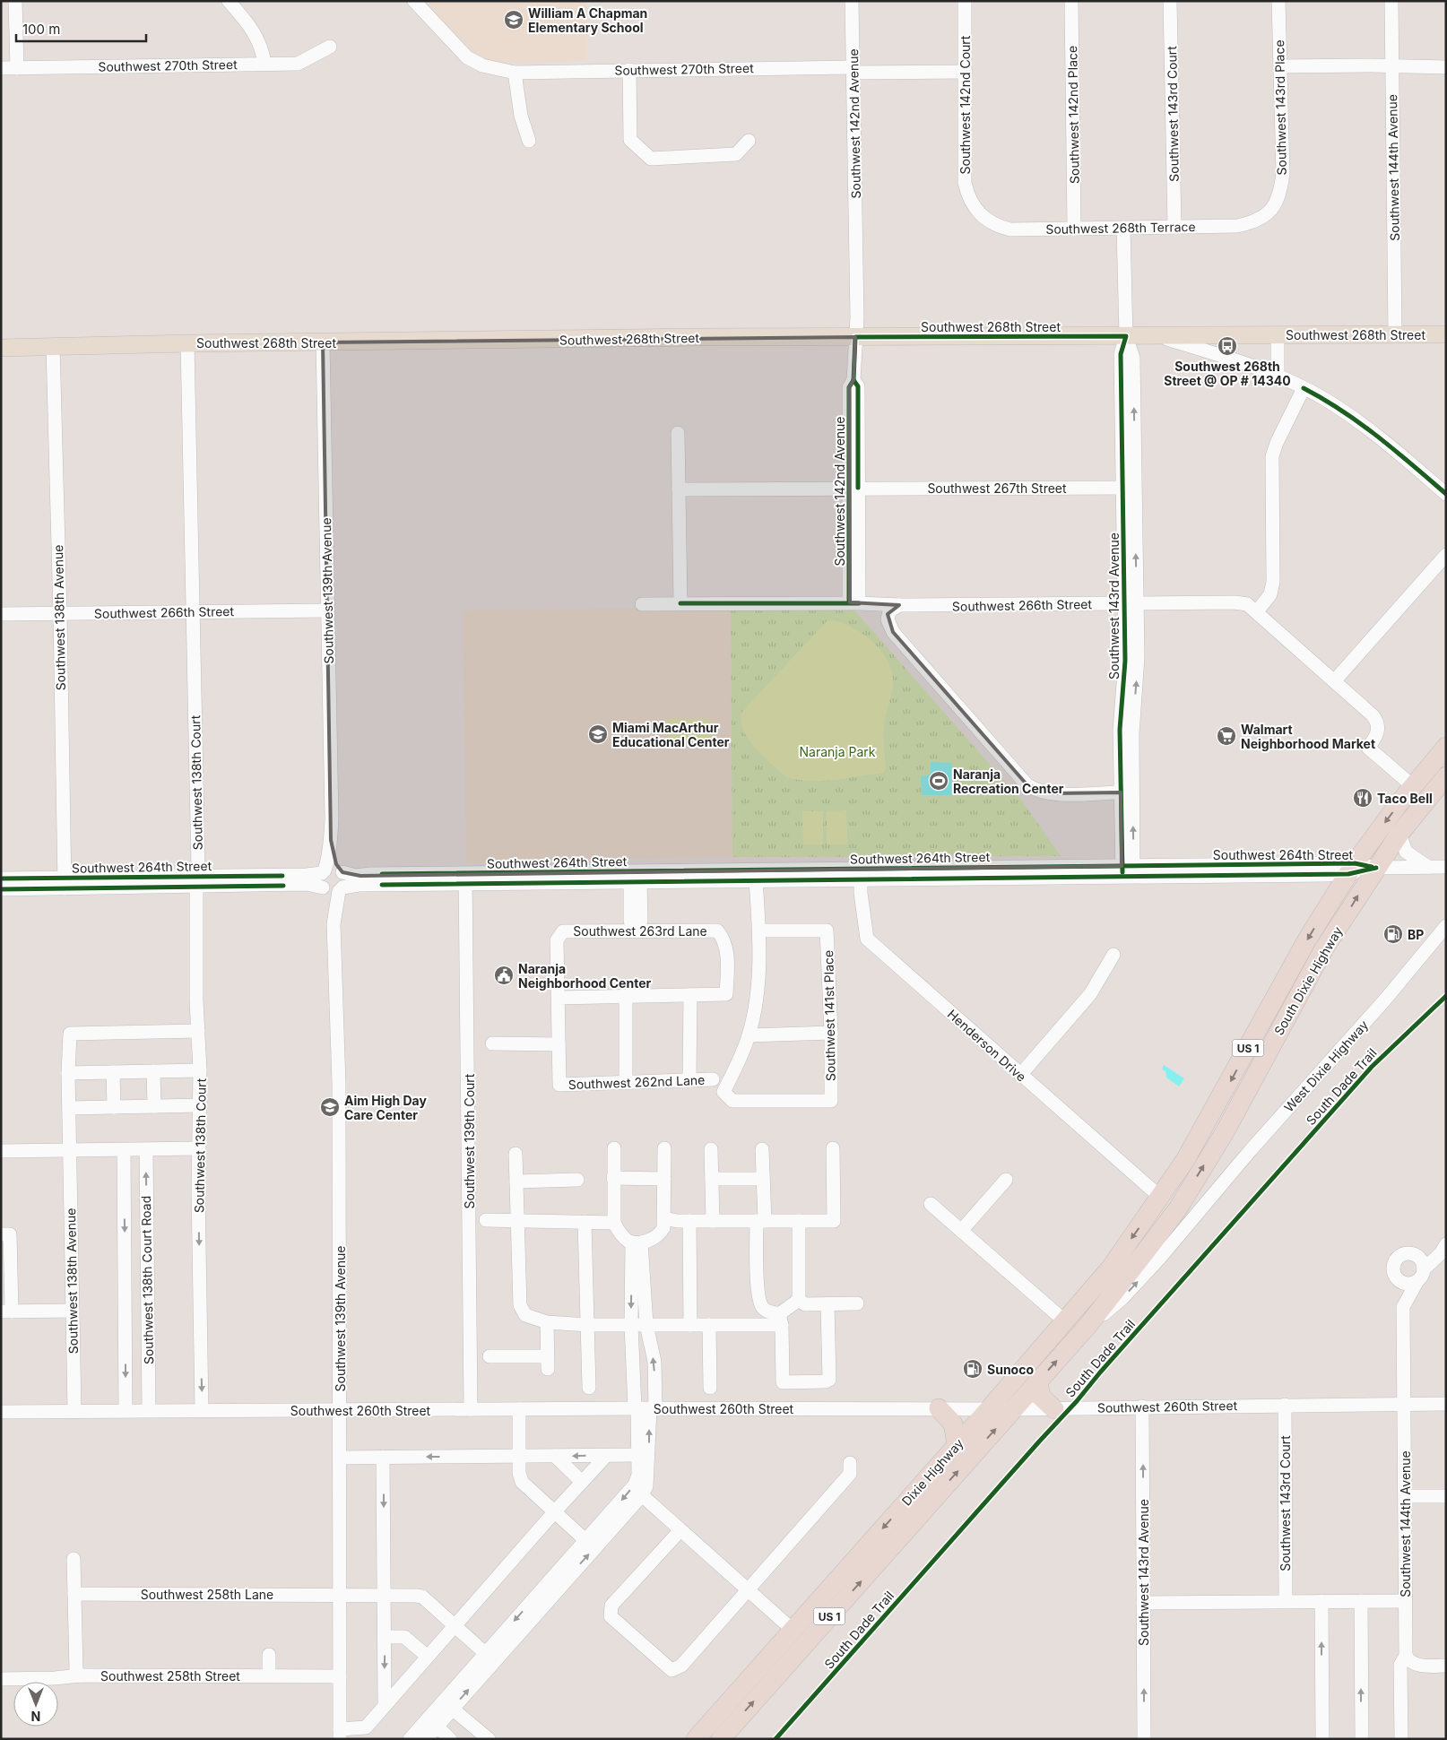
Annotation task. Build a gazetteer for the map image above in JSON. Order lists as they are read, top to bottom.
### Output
{
  "streets": {
    "highway": ["South Dixie Highway", "US 1", "Dixie Highway"],
    "main road": ["Southwest 268th Street"],
    "street": [
      "Southwest 270th Street",
      "Southwest 142nd Court",
      "Southwest 143rd Place",
      "Southwest 143rd Court",
      "Southwest 142nd Place",
      "Southwest 142nd Avenue",
      "Southwest 144th Avenue",
      "Southwest 268th Terrace",
      "Southwest 267th Street",
      "Southwest 139th Avenue",
      "Southwest 266th Street",
      "Southwest 143rd Avenue",
      "Southwest 138th Avenue",
      "Southwest 138th Court",
      "Southwest 264th Street",
      "Southwest 263rd Lane",
      "Southwest 141st Place",
      "Henderson Drive",
      "West Dixie Highway",
      "Southwest 262nd Lane",
      "Southwest 139th Court",
      "Southwest 138th Court Road",
      "Southwest 260th Street",
      "Southwest 258th Lane",
      "Southwest 258th Street"
    ],
    "cycle path": ["South Dade Trail"]
  },
  "crossings": [
    ["Southwest 270th Street", "Southwest 142nd Court"],
    ["Southwest 270th Street", "Southwest 142nd Avenue"],
    ["Southwest 142nd Court", "Southwest 268th Terrace"],
    ["Southwest 143rd Place", "Southwest 268th Terrace"],
    ["Southwest 143rd Court", "Southwest 268th Terrace"],
    ["Southwest 143rd Court", "Southwest 260th Street"],
    ["Southwest 142nd Place", "Southwest 268th Terrace"],
    ["Southwest 142nd Avenue", "Southwest 268th Street"],
    ["Southwest 142nd Avenue", "Southwest 267th Street"],
    ["Southwest 144th Avenue", "Southwest 268th Street"],
    ["Southwest 144th Avenue", "Southwest 260th Street"],
    ["Southwest 268th Terrace", "Southwest 143rd Avenue"],
    ["Southwest 268th Street", "Southwest 139th Avenue"],
    ["Southwest 268th Street", "Southwest 143rd Avenue"],
    ["Southwest 268th Street", "Southwest 138th Avenue"],
    ["Southwest 268th Street", "Southwest 138th Court"],
    ["Southwest 267th Street", "Southwest 143rd Avenue"],
    ["Southwest 139th Avenue", "Southwest 266th Street"],
    ["Southwest 139th Avenue", "Southwest 264th Street"],
    ["Southwest 139th Avenue", "Southwest 260th Street"],
    ["Southwest 139th Avenue", "Southwest 258th Lane"],
    ["Southwest 139th Avenue", "Southwest 258th Street"],
    ["Southwest 266th Street", "Southwest 143rd Avenue"],
    ["Southwest 266th Street", "Southwest 138th Avenue"],
    ["Southwest 266th Street", "Southwest 138th Court"],
    ["Southwest 266th Street", "South Dixie Highway"],
    ["Southwest 143rd Avenue", "Southwest 264th Street"],
    ["Southwest 143rd Avenue", "Southwest 260th Street"],
    ["Southwest 138th Avenue", "Southwest 138th Court"],
    ["Southwest 138th Avenue", "Southwest 264th Street"],
    ["Southwest 138th Avenue", "Southwest 260th Street"],
    ["Southwest 138th Court", "Southwest 264th Street"],
    ["Southwest 138th Court", "Southwest 260th Street"],
    ["Southwest 264th Street", "South Dixie Highway"],
    ["Southwest 264th Street", "Henderson Drive"],
    ["Southwest 264th Street", "Southwest 139th Court"],
    ["South Dixie Highway", "Henderson Drive"],
    ["South Dixie Highway", "West Dixie Highway"],
    ["South Dixie Highway", "Dixie Highway"],
    ["Henderson Drive", "Dixie Highway"],
    ["West Dixie Highway", "Dixie Highway"],
    ["Southwest 139th Court", "Southwest 260th Street"],
    ["Southwest 138th Court Road", "Southwest 260th Street"],
    ["Southwest 260th Street", "Dixie Highway"]
  ],
  "parks": ["Naranja Park"],
  "places": {
    "school or university": ["William A Chapman Elementary School", "Miami MacArthur Educational Center", "Aim High Day Care Center"],
    "bus stop": ["Southwest 268th Street @ OP # 14340"],
    "supermarket": ["Walmart Neighborhood Market"],
    "sports": ["Naranja Recreation Center"],
    "restaurant": ["Taco Bell"],
    "fuel station": ["BP", "Sunoco"],
    "public building": ["Naranja Neighborhood Center"]
  },
  "scale_bar": "100 m",
  "north": "bottom"
}
